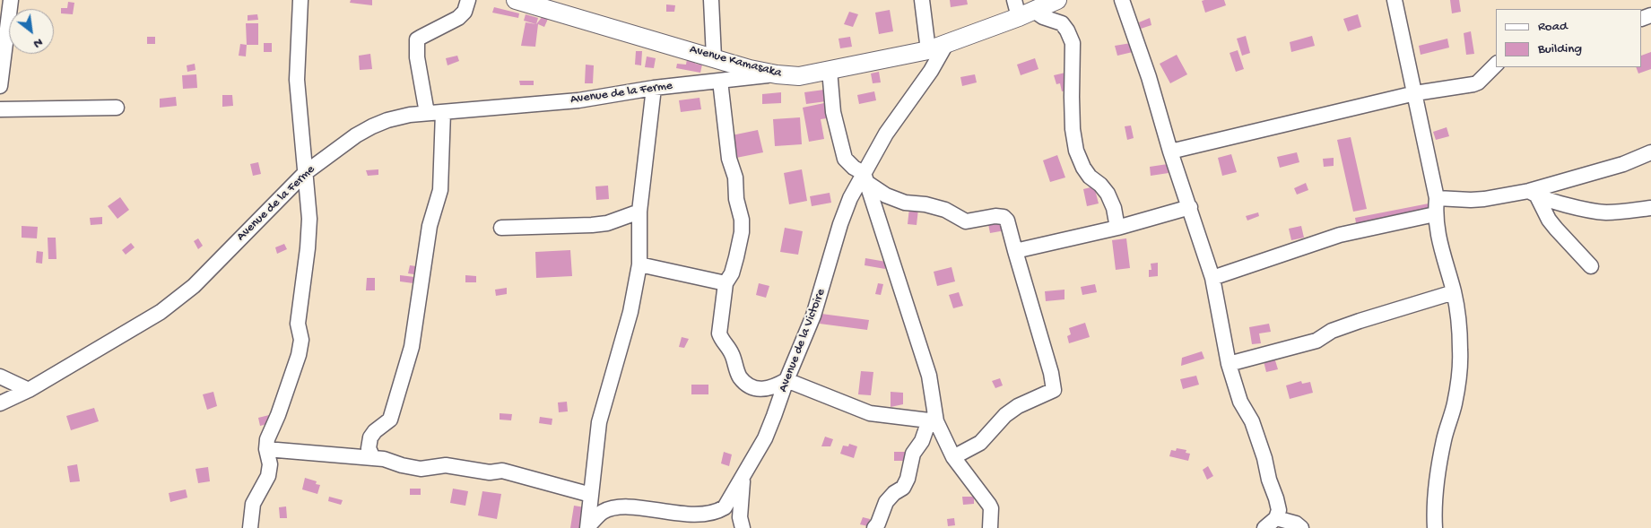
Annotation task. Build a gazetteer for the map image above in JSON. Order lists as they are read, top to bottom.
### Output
{
  "streets": {
    "street": ["Avenue Kamasaka", "Avenue de la Ferme", "Avenue de la Victoire"]
  },
  "crossings": [
    ["Avenue Kamasaka", "Avenue de la Ferme"],
    ["Avenue Kamasaka", "Avenue de la Victoire"]
  ],
  "legend": ["Road", "Building"],
  "north": "bottom right"
}
